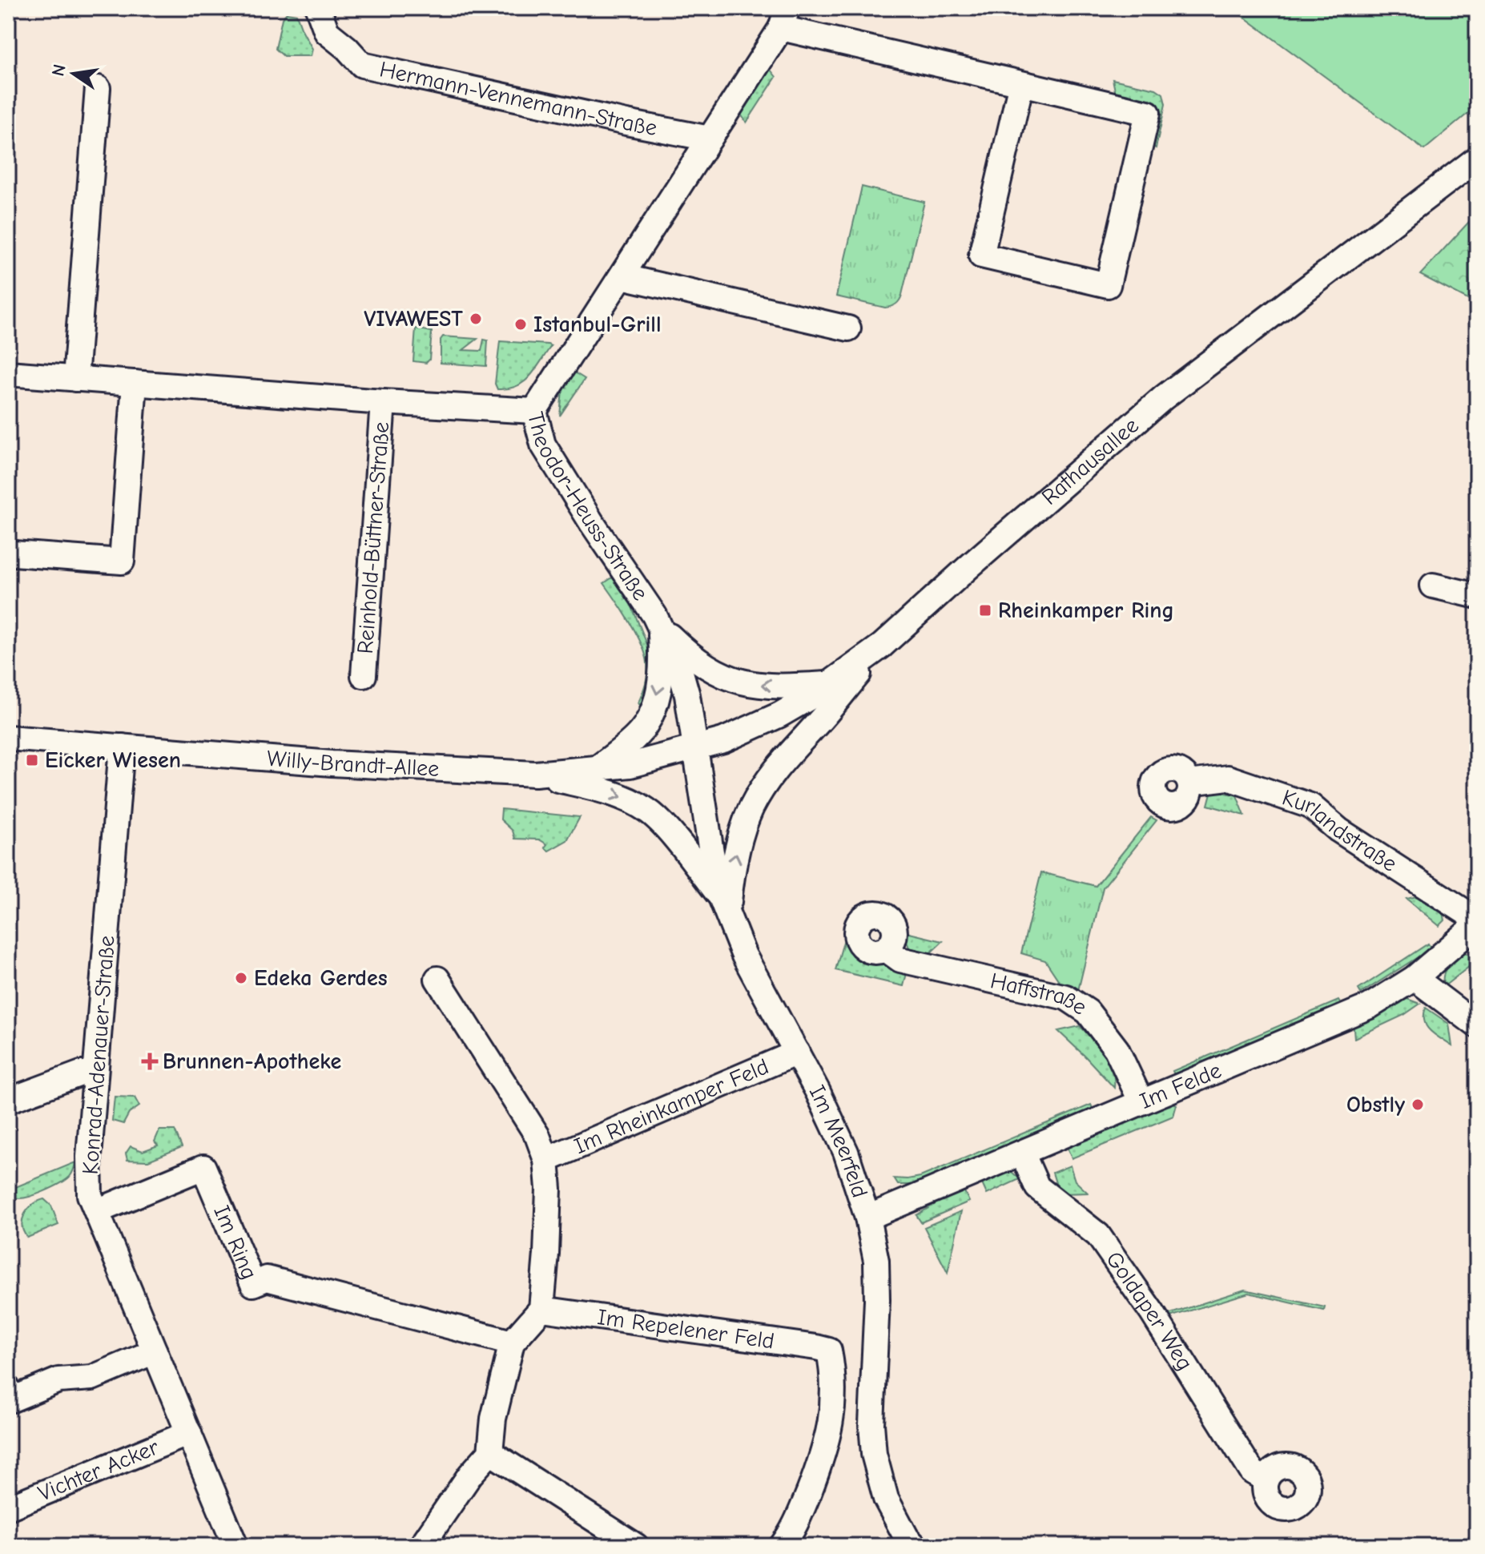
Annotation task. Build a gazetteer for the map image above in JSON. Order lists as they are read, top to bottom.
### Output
{
  "streets": {
    "street": [
      "Hermann-Vennemann-Straße",
      "Rathausallee",
      "Theodor-Heuss-Straße",
      "Reinhold-Büttner-Straße",
      "Willy-Brandt-Allee",
      "Kurlandstraße",
      "Haffstraße",
      "Konrad-Adenauer-Straße",
      "Im Felde",
      "Im Rheinkamper Feld",
      "Im Meerfeld",
      "Im Ring",
      "Goldaper Weg",
      "Im Repelener Feld",
      "Vichter Acker"
    ]
  },
  "crossings": [
    ["Hermann-Vennemann-Straße", "Theodor-Heuss-Straße"],
    ["Rathausallee", "Theodor-Heuss-Straße"],
    ["Rathausallee", "Willy-Brandt-Allee"],
    ["Rathausallee", "Im Meerfeld"],
    ["Theodor-Heuss-Straße", "Reinhold-Büttner-Straße"],
    ["Theodor-Heuss-Straße", "Willy-Brandt-Allee"],
    ["Theodor-Heuss-Straße", "Im Meerfeld"],
    ["Willy-Brandt-Allee", "Konrad-Adenauer-Straße"],
    ["Willy-Brandt-Allee", "Im Meerfeld"],
    ["Haffstraße", "Im Felde"],
    ["Konrad-Adenauer-Straße", "Im Ring"],
    ["Konrad-Adenauer-Straße", "Vichter Acker"],
    ["Im Felde", "Im Meerfeld"],
    ["Im Felde", "Goldaper Weg"],
    ["Im Rheinkamper Feld", "Im Meerfeld"]
  ],
  "places": {
    "other": [
      "VIVAWEST",
      "Istanbul-Grill",
      "Edeka Gerdes",
      "Obstly"
    ],
    "transit": ["Rheinkamper Ring", "Eicker Wiesen"],
    "health": ["Brunnen-Apotheke"]
  },
  "north": "left"
}
